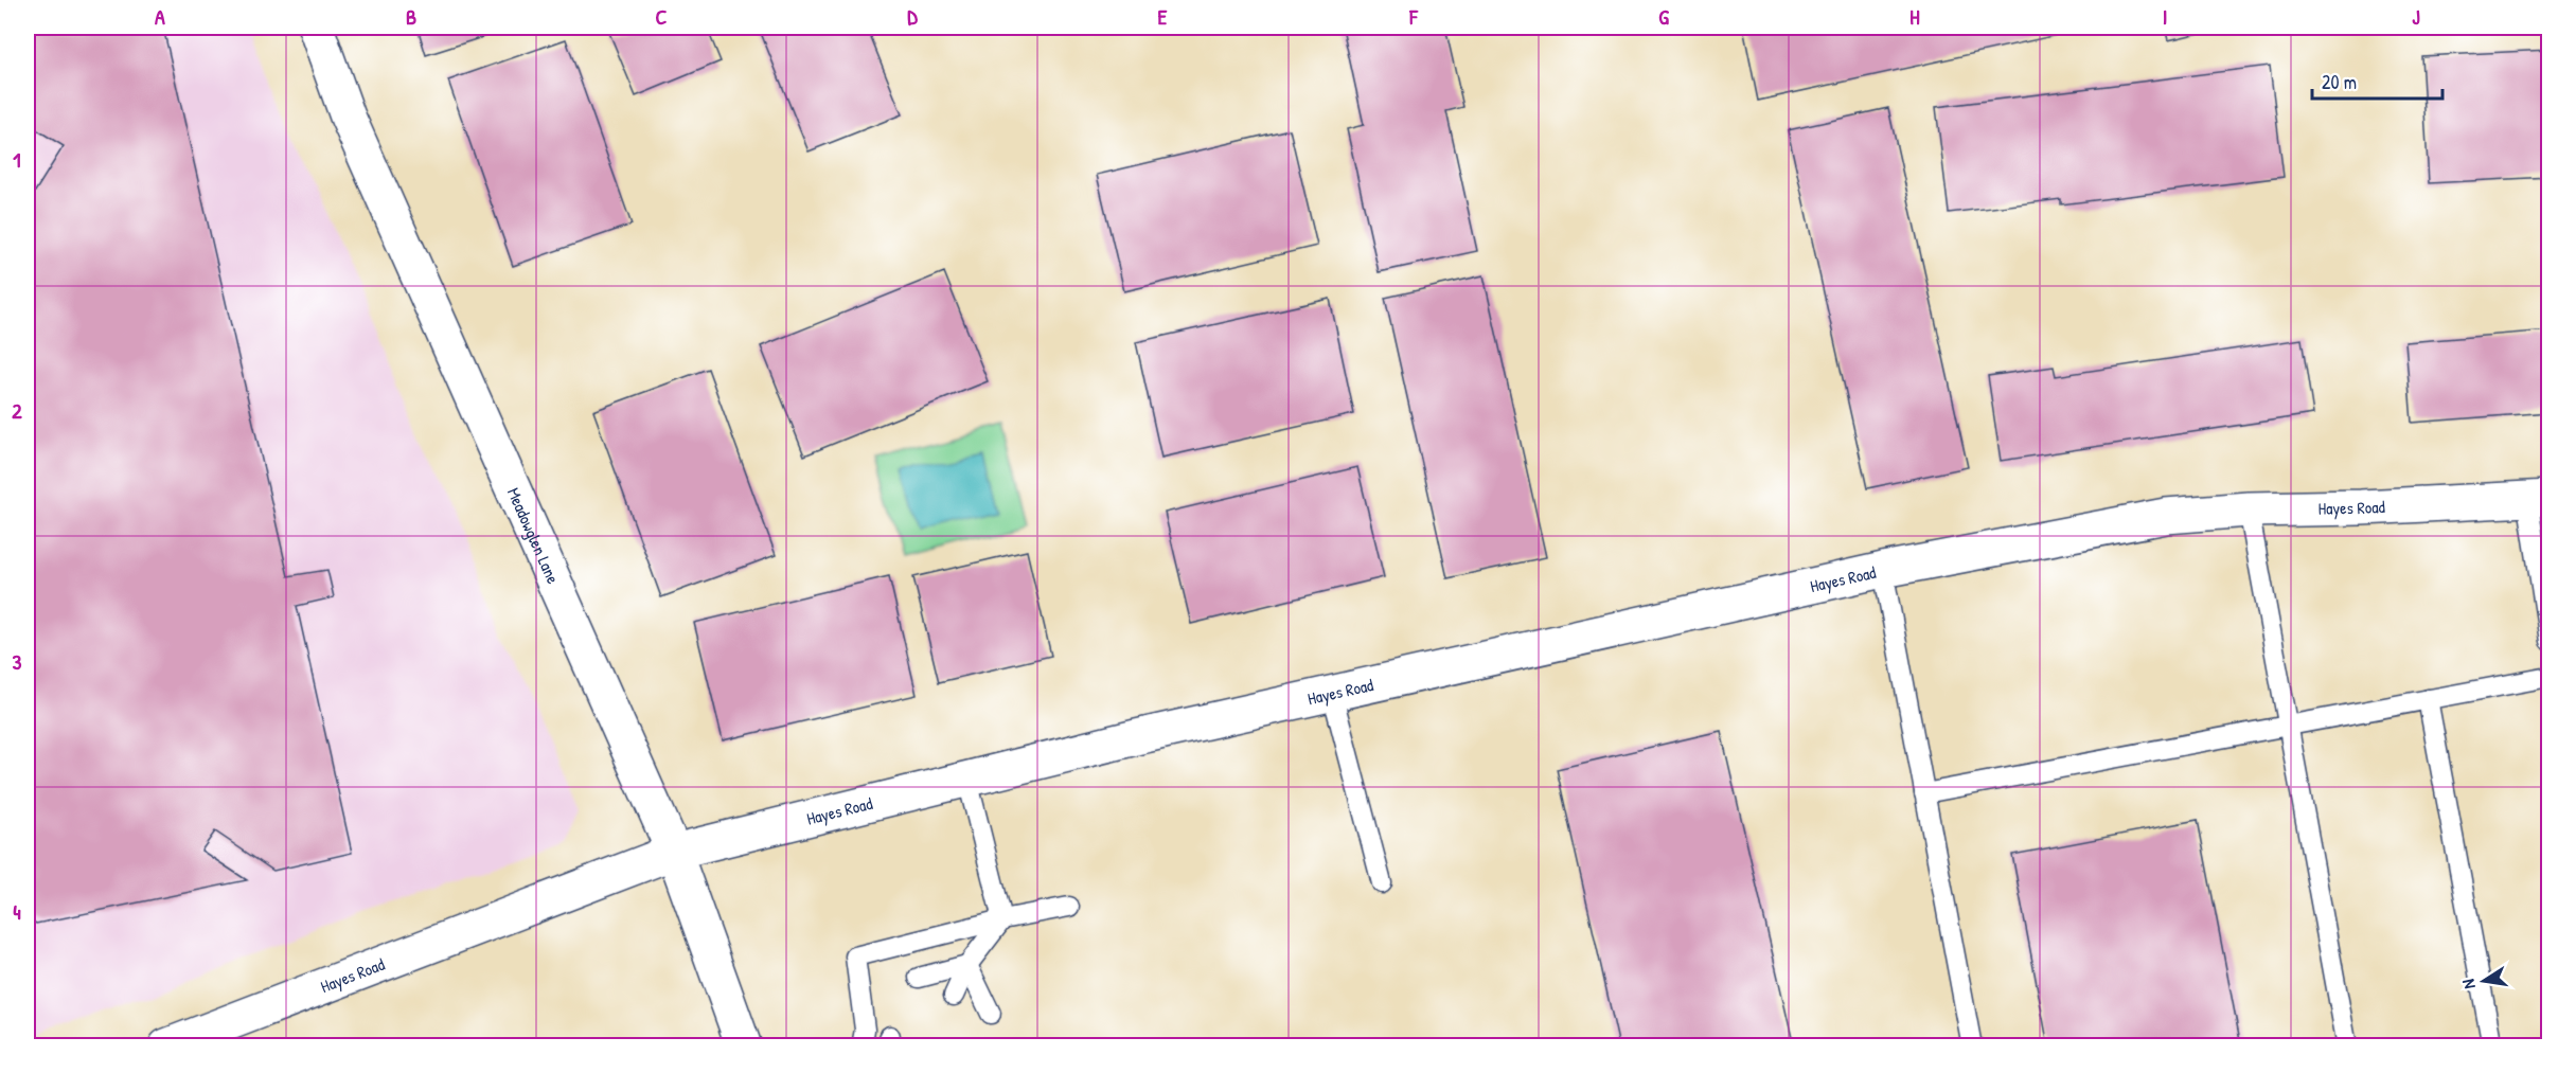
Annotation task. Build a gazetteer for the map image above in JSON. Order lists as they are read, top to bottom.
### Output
{
  "streets": {
    "street": ["Hayes Road", "Meadowglen Lane"]
  },
  "crossings": [
    ["Hayes Road", "Meadowglen Lane"]
  ],
  "scale_bar": "20 m",
  "north": "left",
  "grid": {
    "columns": [
      "A",
      "B",
      "C",
      "D",
      "E",
      "F",
      "G",
      "H",
      "I",
      "J"
    ],
    "rows": [
      "1",
      "2",
      "3",
      "4"
    ]
  }
}
